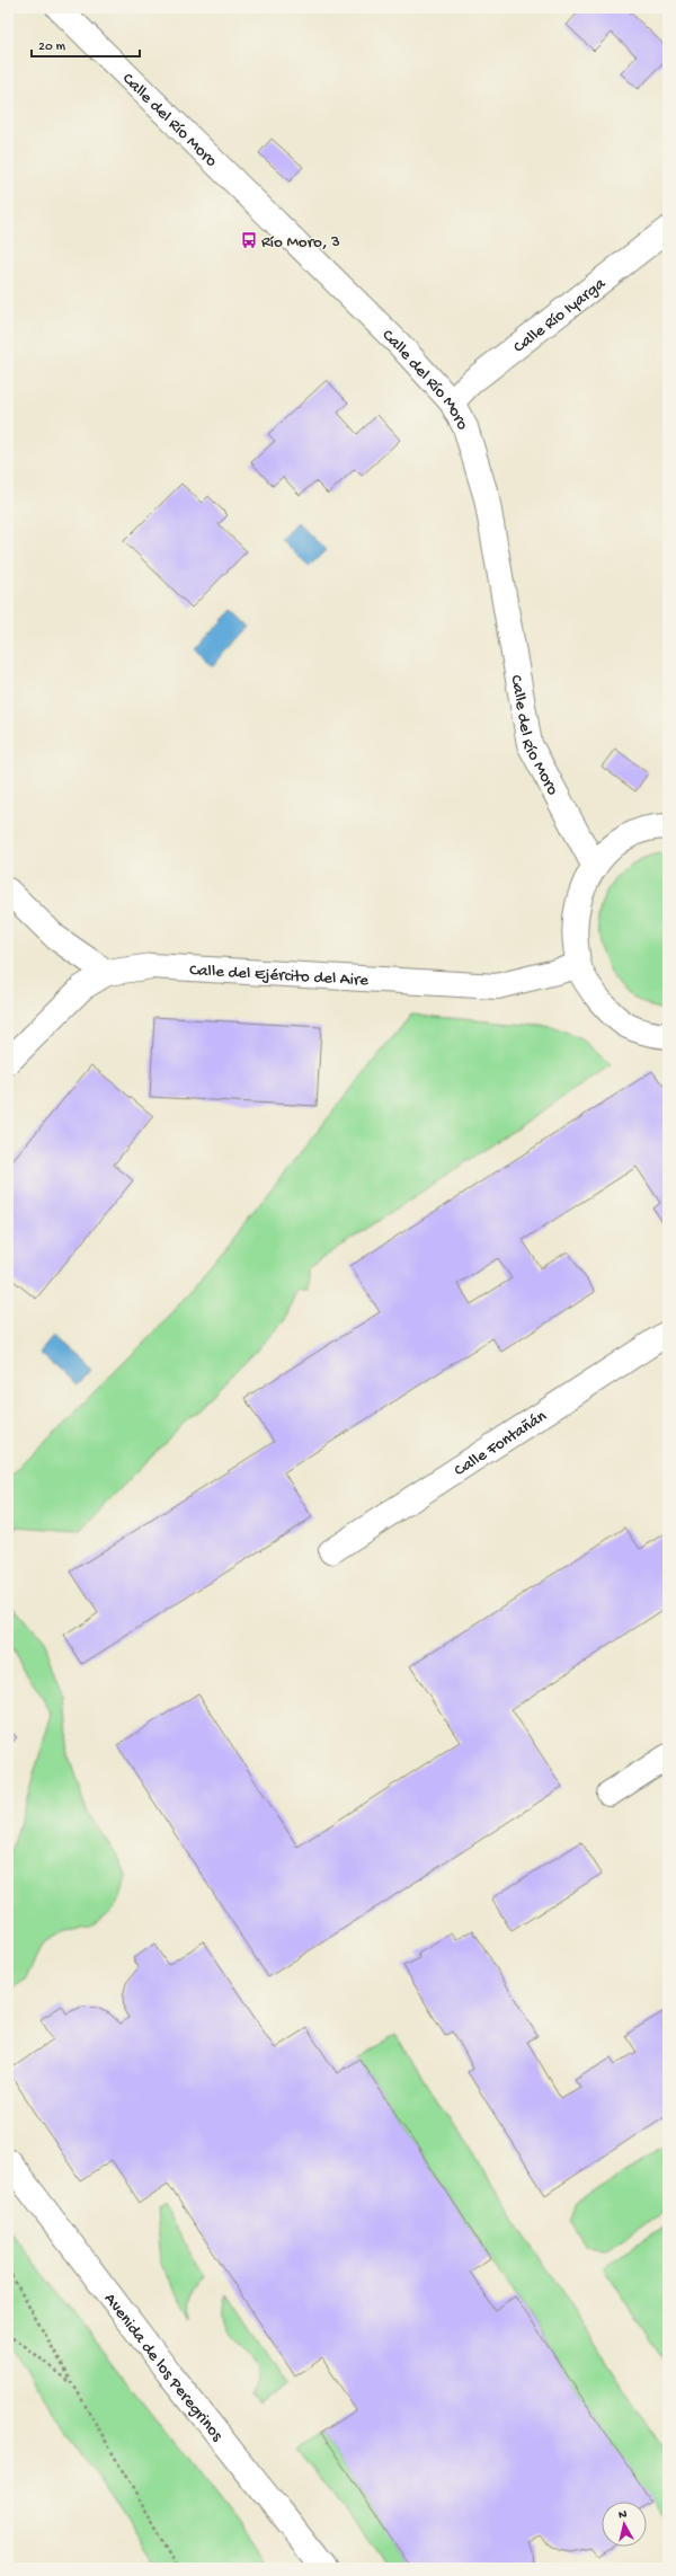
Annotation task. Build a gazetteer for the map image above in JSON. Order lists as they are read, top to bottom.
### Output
{
  "streets": {
    "street": [
      "Calle del Río Moro",
      "Calle Río Iyarga",
      "Calle del Ejército del Aire",
      "Calle Fontañán",
      "Avenida de los Peregrinos"
    ]
  },
  "crossings": [
    ["Calle del Río Moro", "Calle Río Iyarga"]
  ],
  "places": {
    "bus stop": ["Río Moro, 3"]
  },
  "scale_bar": "20 m",
  "north": "top"
}
